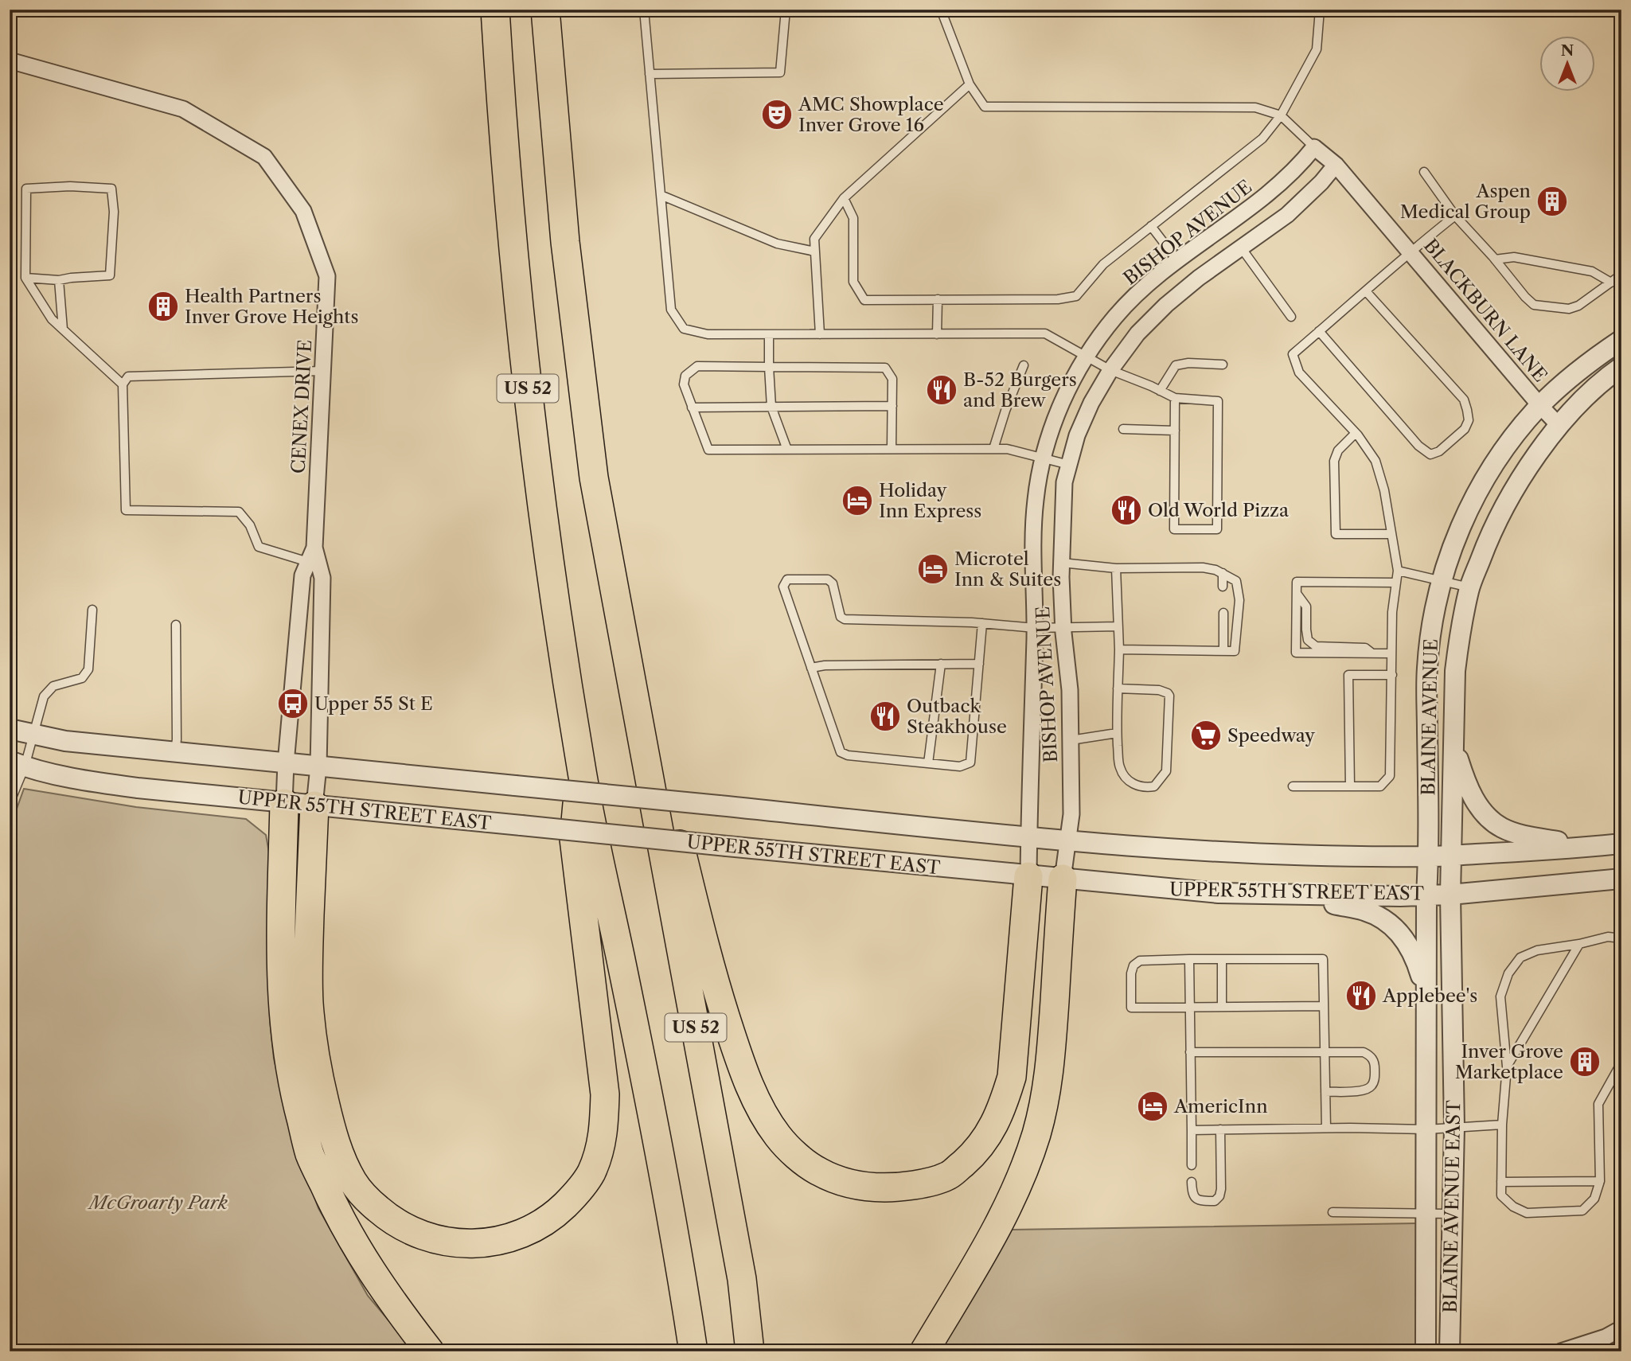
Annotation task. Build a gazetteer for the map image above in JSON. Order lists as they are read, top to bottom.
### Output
{
  "streets": {
    "highway": ["US 52"],
    "street": [
      "BISHOP AVENUE",
      "BLACKBURN LANE",
      "CENEX DRIVE",
      "BLAINE AVENUE",
      "UPPER 55TH STREET EAST",
      "BLAINE AVENUE EAST"
    ]
  },
  "crossings": [
    ["BISHOP AVENUE", "BLACKBURN LANE"],
    ["BISHOP AVENUE", "UPPER 55TH STREET EAST"],
    ["BLACKBURN LANE", "BLAINE AVENUE"],
    ["CENEX DRIVE", "UPPER 55TH STREET EAST"],
    ["BLAINE AVENUE", "UPPER 55TH STREET EAST"],
    ["BLAINE AVENUE", "BLAINE AVENUE EAST"],
    ["UPPER 55TH STREET EAST", "BLAINE AVENUE EAST"]
  ],
  "parks": ["McGroarty Park"],
  "places": {
    "theatre": ["AMC Showplace Inver Grove 16"],
    "building": ["Aspen Medical Group", "Health Partners Inver Grove Heights", "Inver Grove Marketplace"],
    "restaurant": [
      "B-52 Burgers and Brew",
      "Old World Pizza",
      "Outback Steakhouse",
      "Applebee's"
    ],
    "hotel": ["Holiday Inn Express", "Microtel Inn & Suites", "AmericInn"],
    "bus stop": ["Upper 55 St E"],
    "supermarket": ["Speedway"]
  },
  "north": "top"
}
